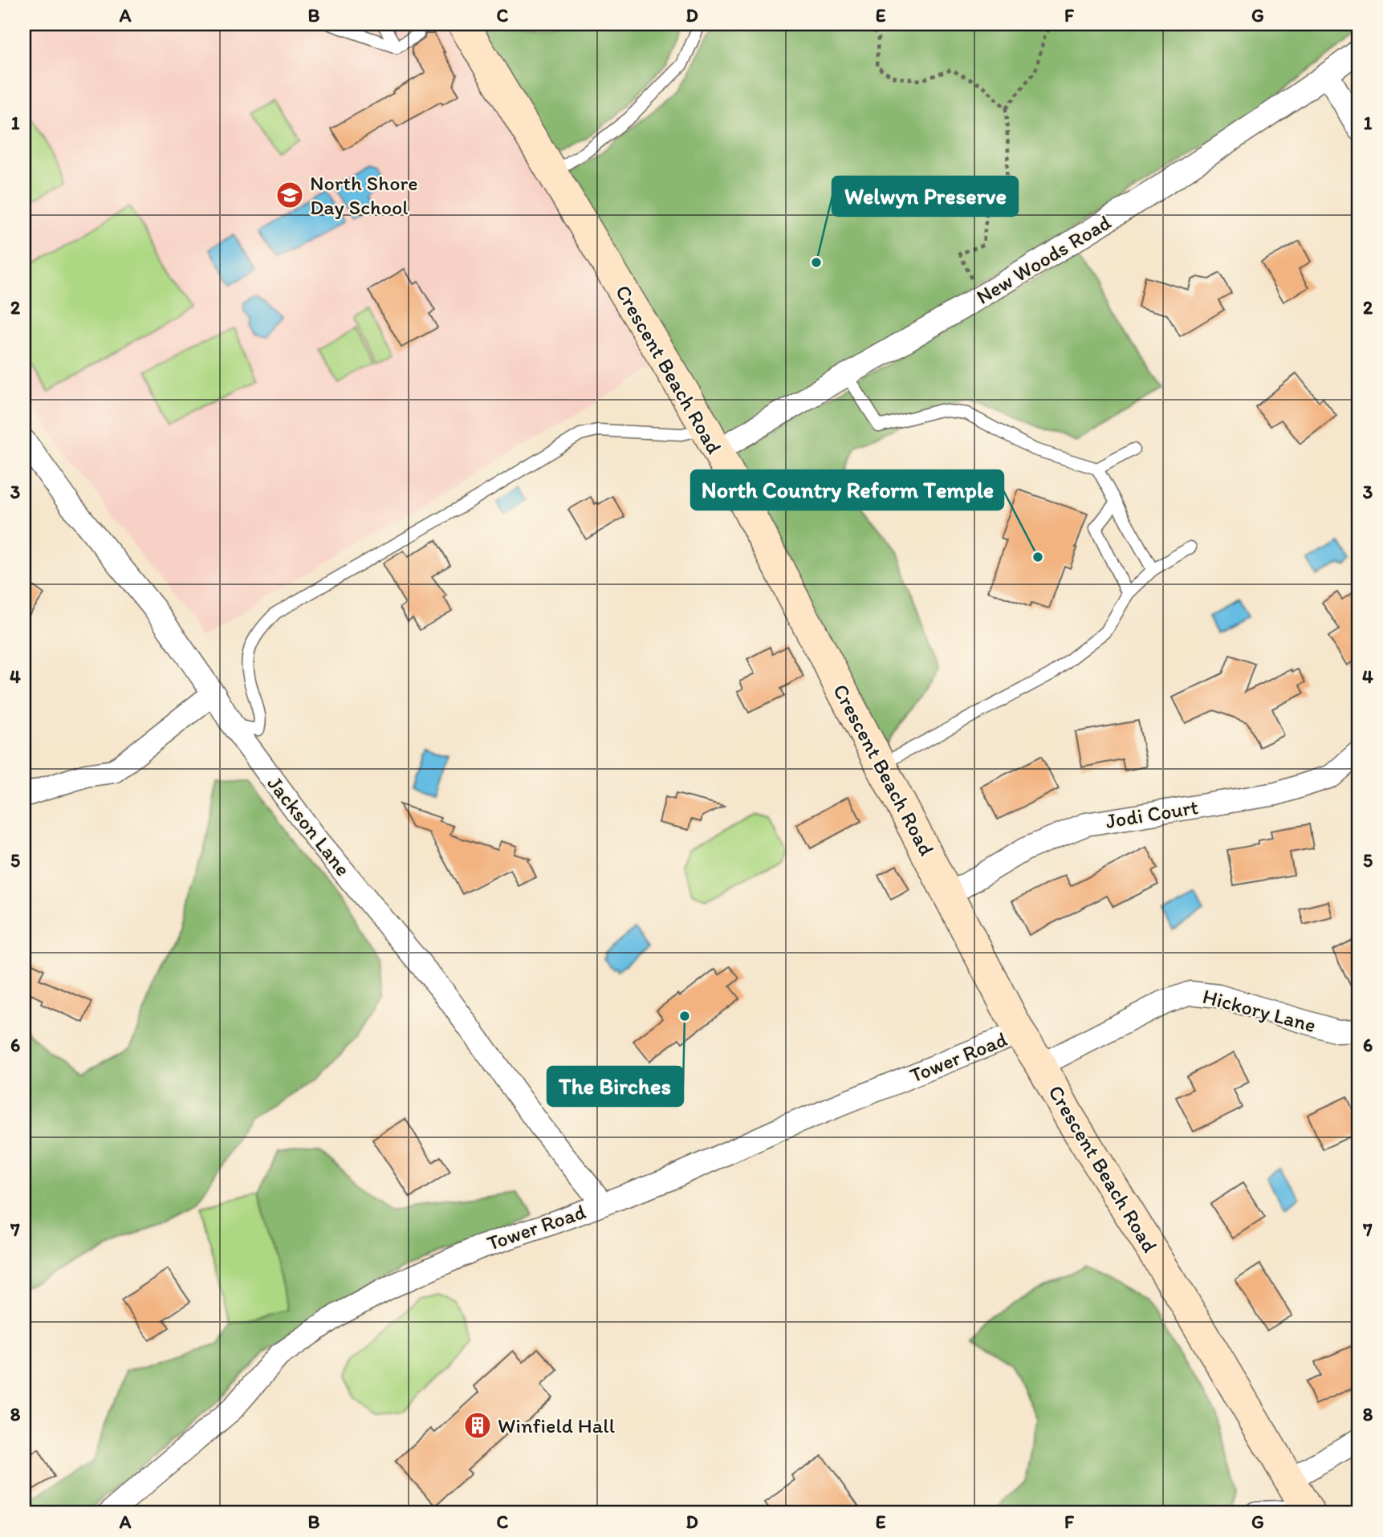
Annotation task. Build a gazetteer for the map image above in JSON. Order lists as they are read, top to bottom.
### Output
{
  "streets": {
    "street": [
      "New Woods Road",
      "Crescent Beach Road",
      "Jodi Court",
      "Jackson Lane",
      "Hickory Lane",
      "Tower Road"
    ]
  },
  "crossings": [
    ["New Woods Road", "Crescent Beach Road"],
    ["Crescent Beach Road", "Jodi Court"],
    ["Crescent Beach Road", "Hickory Lane"],
    ["Crescent Beach Road", "Tower Road"],
    ["Jackson Lane", "Tower Road"]
  ],
  "places": {
    "school or university": ["North Shore Day School"],
    "other": ["Welwyn Preserve", "North Country Reform Temple", "The Birches"],
    "building": ["Winfield Hall"]
  },
  "grid": {
    "columns": [
      "A",
      "B",
      "C",
      "D",
      "E",
      "F",
      "G"
    ],
    "rows": [
      "1",
      "2",
      "3",
      "4",
      "5",
      "6",
      "7",
      "8"
    ]
  }
}
